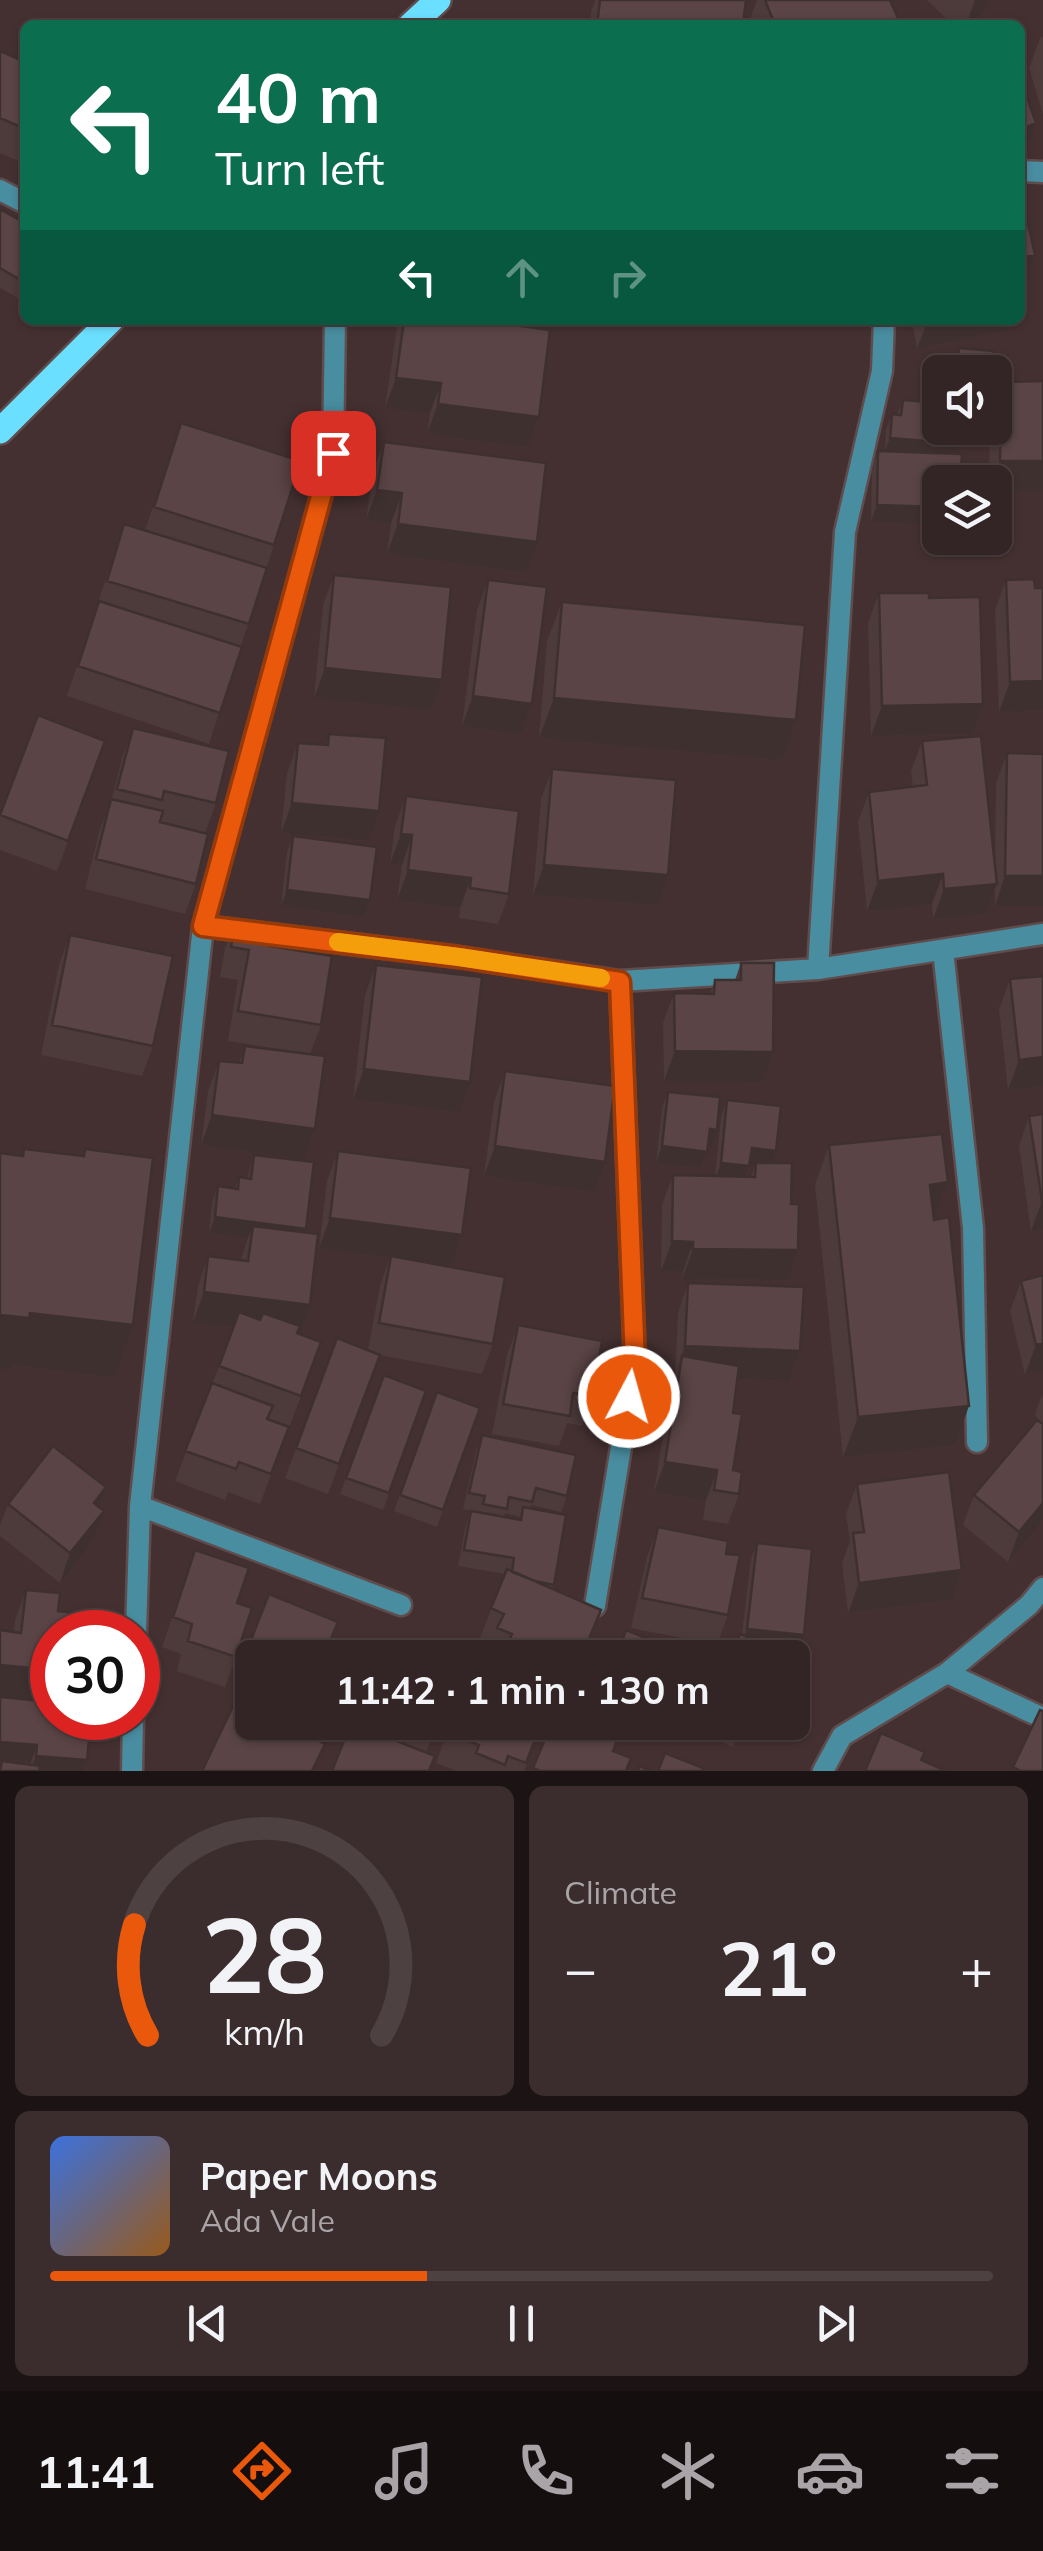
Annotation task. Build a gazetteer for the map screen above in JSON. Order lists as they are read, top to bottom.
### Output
{
  "page": {
    "turn": ["40 m", "Turn left"],
    "limit": "30",
    "trip": "11:42 · 1 min · 130 m",
    "tile": "Climate",
    "heat": ["−", "21°", "+"],
    "song": ["Paper Moons", "Ada Vale"],
    "tabs": "11:41",
    "gauge": ["28", "km/h"]
  }
}
